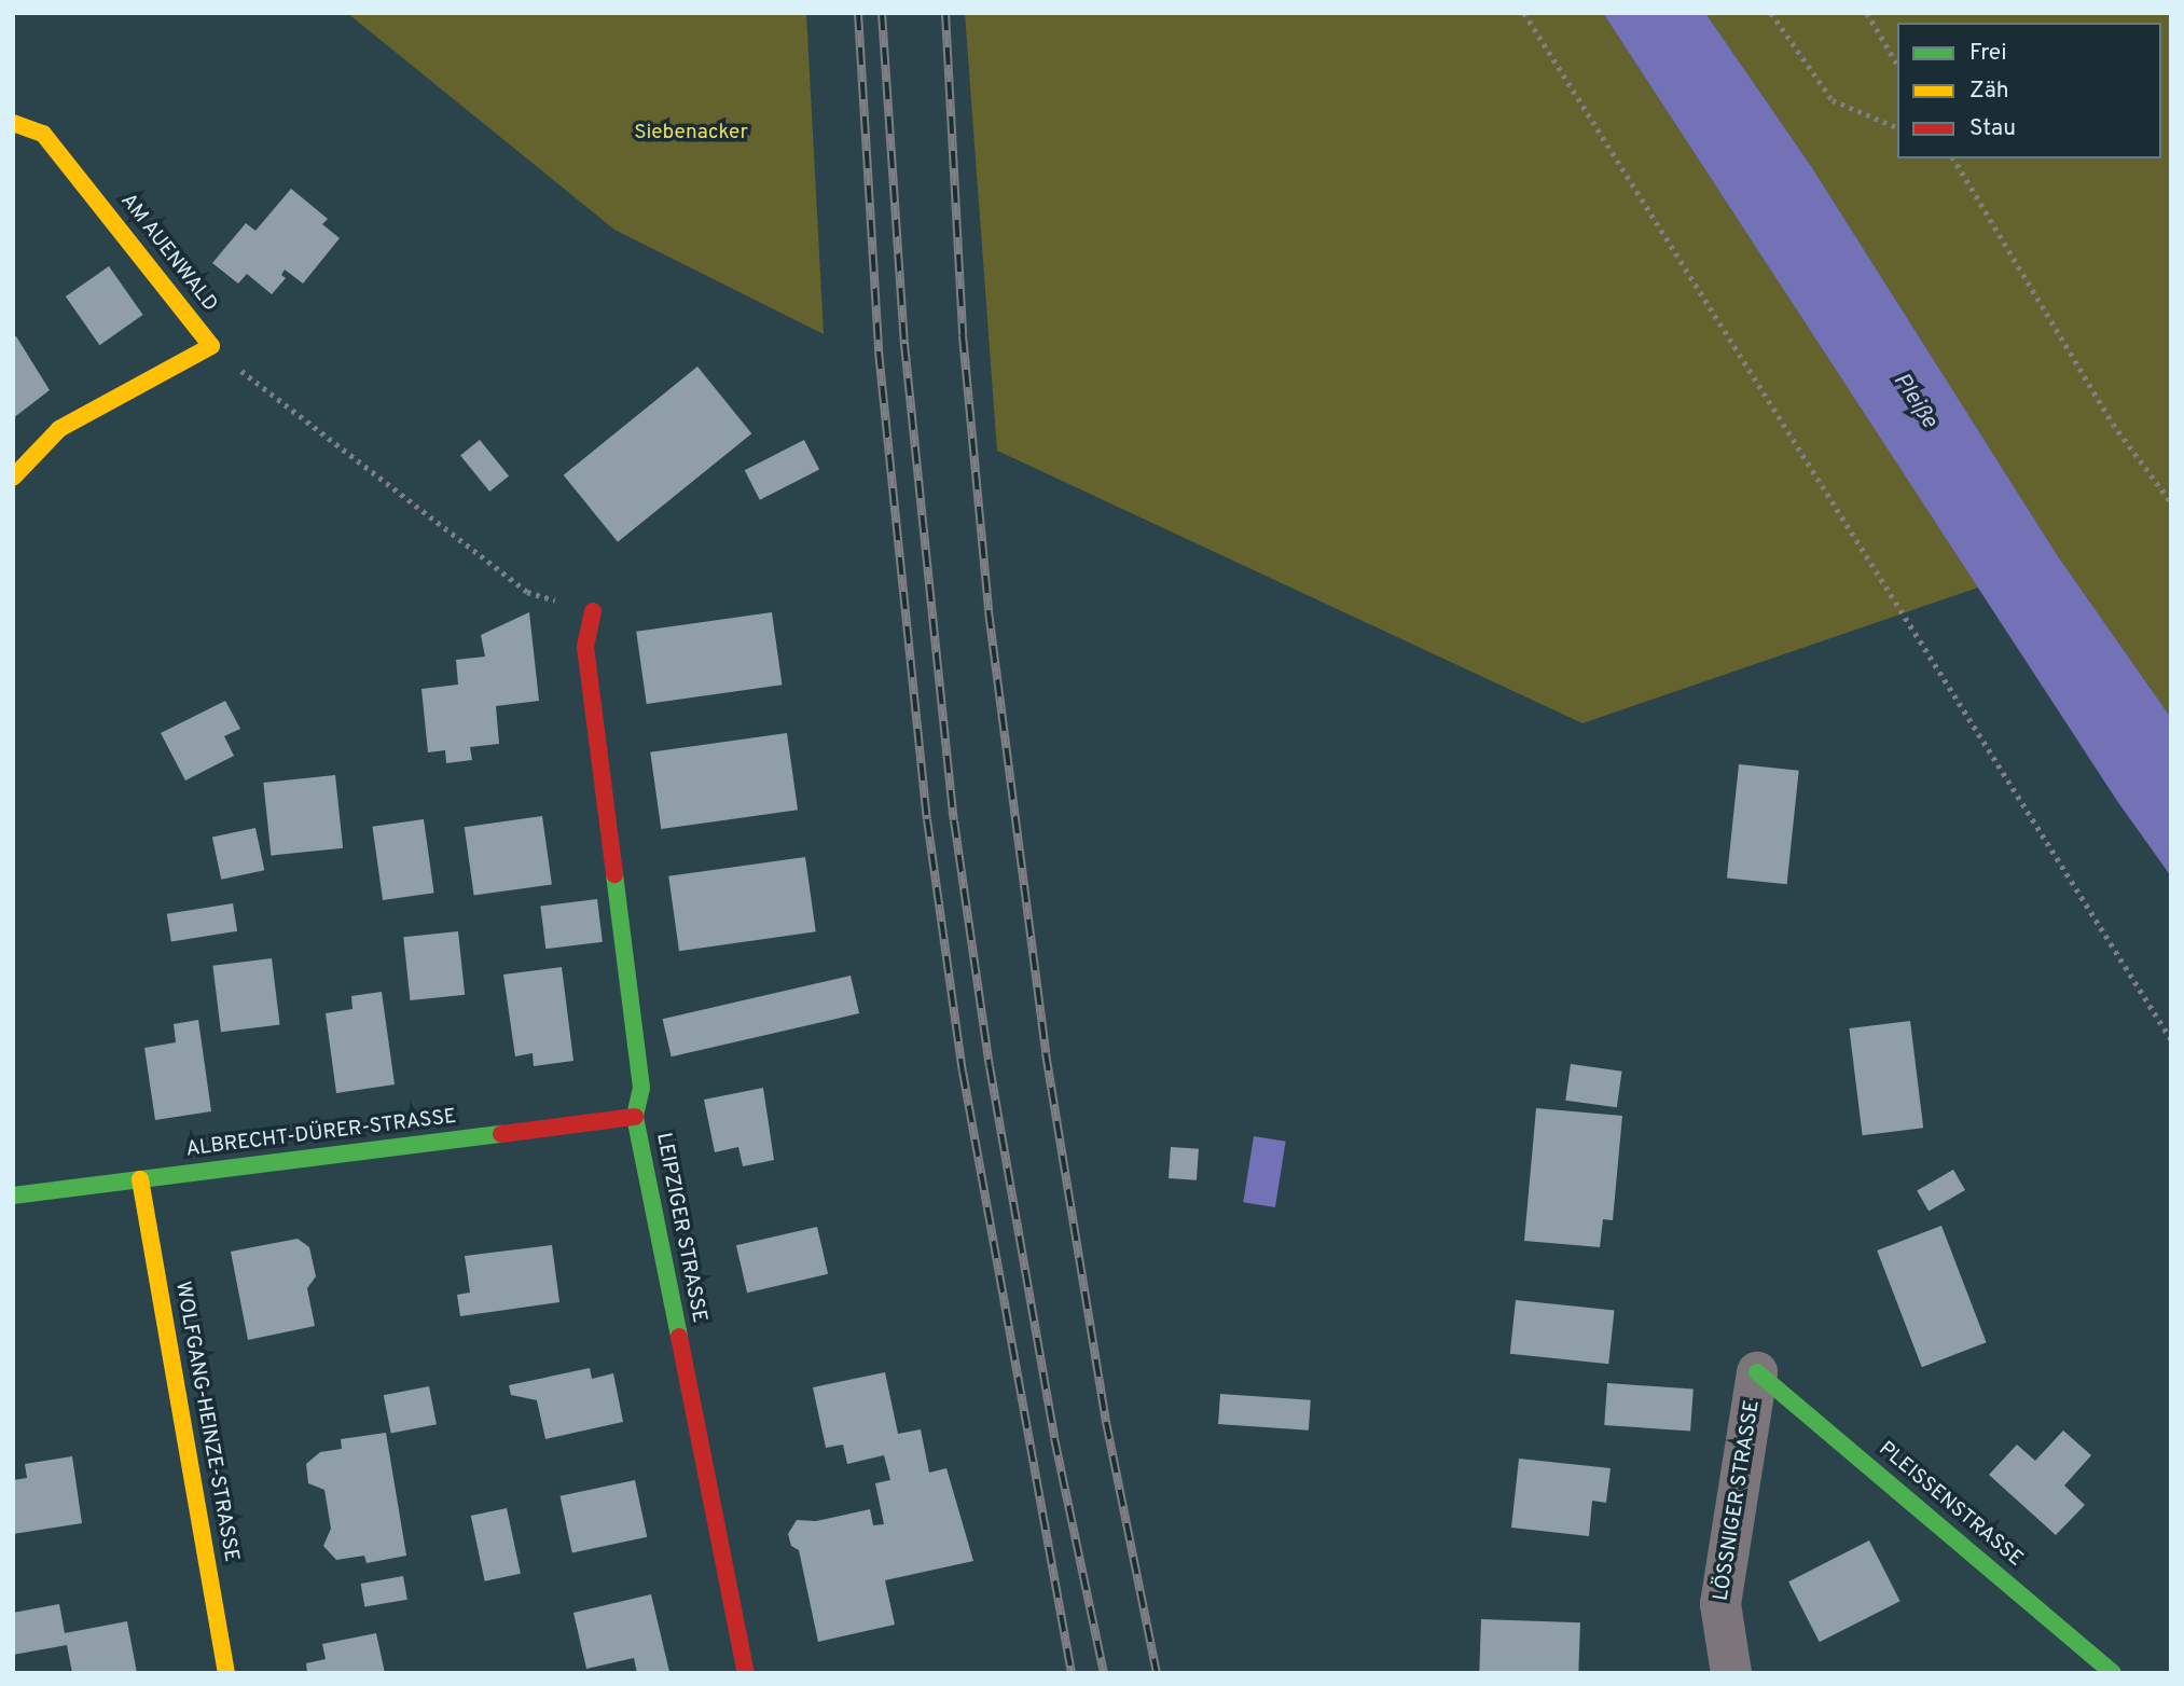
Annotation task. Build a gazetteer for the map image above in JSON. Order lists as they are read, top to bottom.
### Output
{
  "streets": {
    "street": [
      "AM AUENWALD",
      "ALBRECHT-DÜRER-STRASSE",
      "LEIPZIGER STRASSE",
      "WOLFGANG-HEINZE-STRASSE",
      "LÖSSNIGER STRASSE",
      "PLEISSENSTRASSE"
    ]
  },
  "crossings": [
    ["ALBRECHT-DÜRER-STRASSE", "LEIPZIGER STRASSE"],
    ["ALBRECHT-DÜRER-STRASSE", "WOLFGANG-HEINZE-STRASSE"],
    ["LÖSSNIGER STRASSE", "PLEISSENSTRASSE"]
  ],
  "water": ["Pleiße"],
  "parks": ["Siebenacker"],
  "legend": ["Frei", "Zäh", "Stau"]
}
